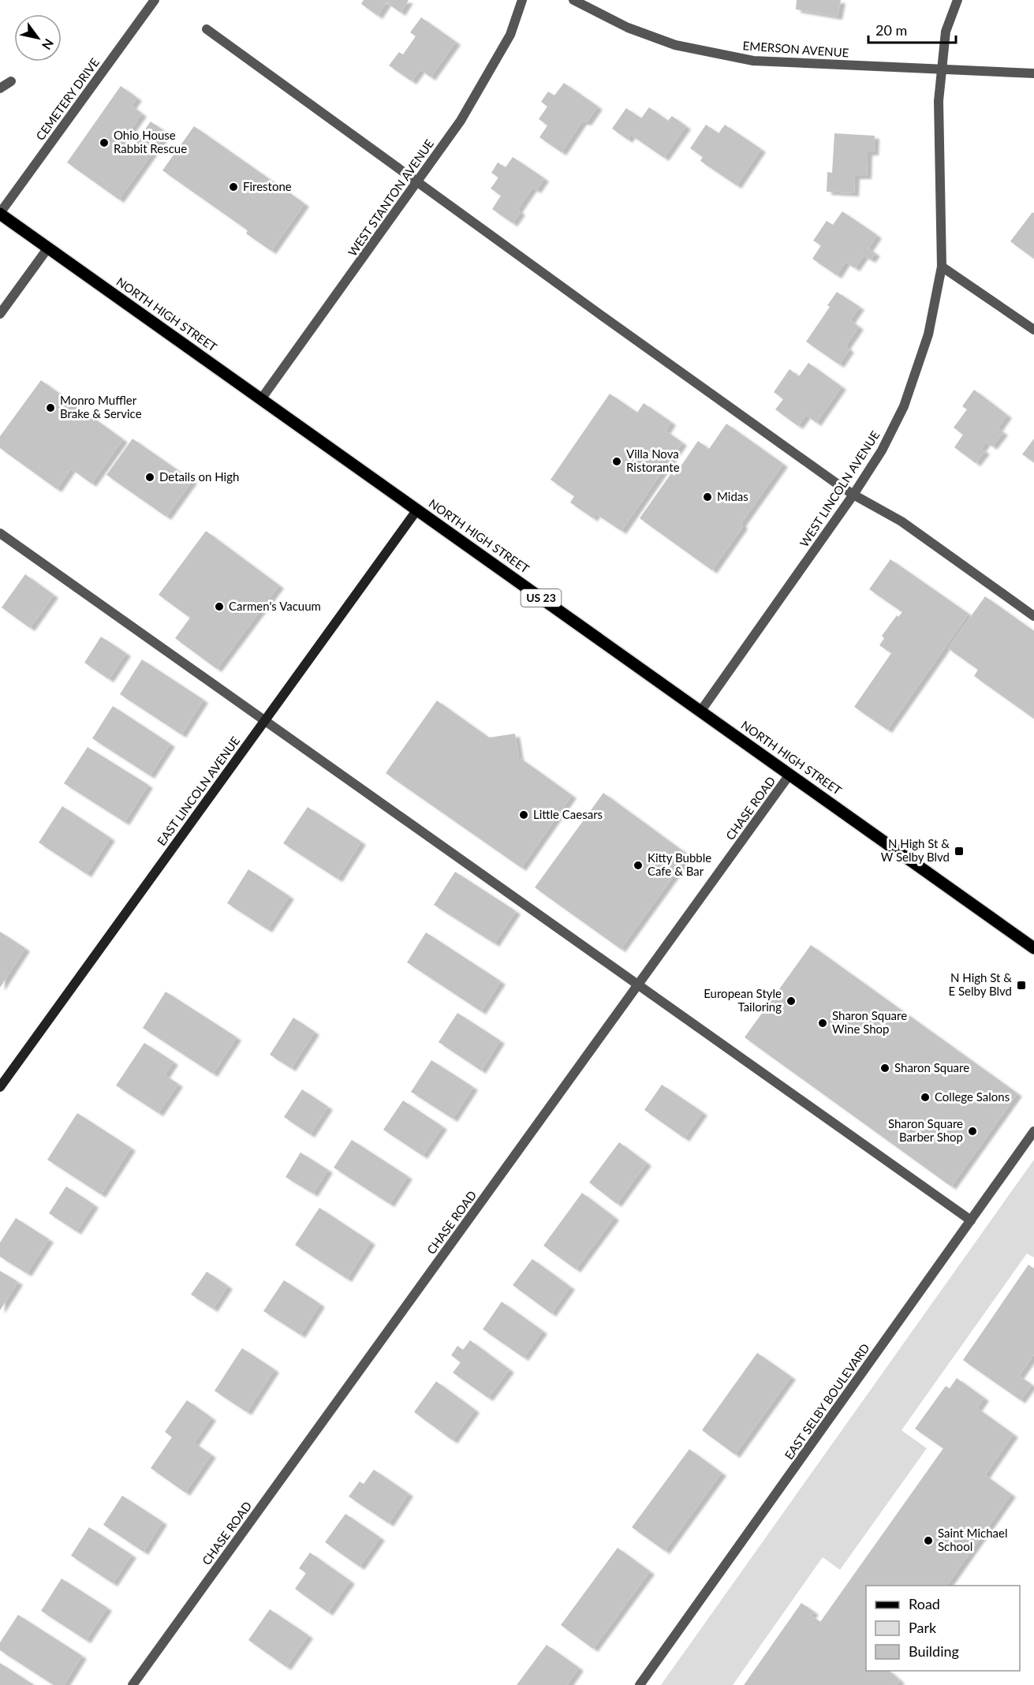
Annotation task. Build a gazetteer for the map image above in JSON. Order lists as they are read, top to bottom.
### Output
{
  "streets": {
    "main road": ["NORTH HIGH STREET", "US 23", "EAST LINCOLN AVENUE"],
    "street": [
      "EMERSON AVENUE",
      "CEMETERY DRIVE",
      "WEST STANTON AVENUE",
      "WEST LINCOLN AVENUE",
      "CHASE ROAD",
      "EAST SELBY BOULEVARD"
    ]
  },
  "crossings": [
    ["EMERSON AVENUE", "WEST LINCOLN AVENUE"],
    ["CEMETERY DRIVE", "NORTH HIGH STREET"],
    ["WEST STANTON AVENUE", "NORTH HIGH STREET"],
    ["NORTH HIGH STREET", "WEST LINCOLN AVENUE"],
    ["NORTH HIGH STREET", "EAST LINCOLN AVENUE"],
    ["NORTH HIGH STREET", "CHASE ROAD"]
  ],
  "places": {
    "other": [
      "Ohio House Rabbit Rescue",
      "Firestone",
      "Monro Muffler Brake & Service",
      "Villa Nova Ristorante",
      "Details on High",
      "Midas",
      "Carmen's Vacuum",
      "Little Caesars",
      "Kitty Bubble Cafe & Bar",
      "European Style Tailoring",
      "Sharon Square Wine Shop",
      "Sharon Square",
      "College Salons",
      "Sharon Square Barber Shop",
      "Saint Michael School"
    ],
    "transit": ["N High St & W Selby Blvd", "N High St & E Selby Blvd"]
  },
  "legend": ["Road", "Park", "Building"],
  "scale_bar": "20 m",
  "north": "bottom right"
}
